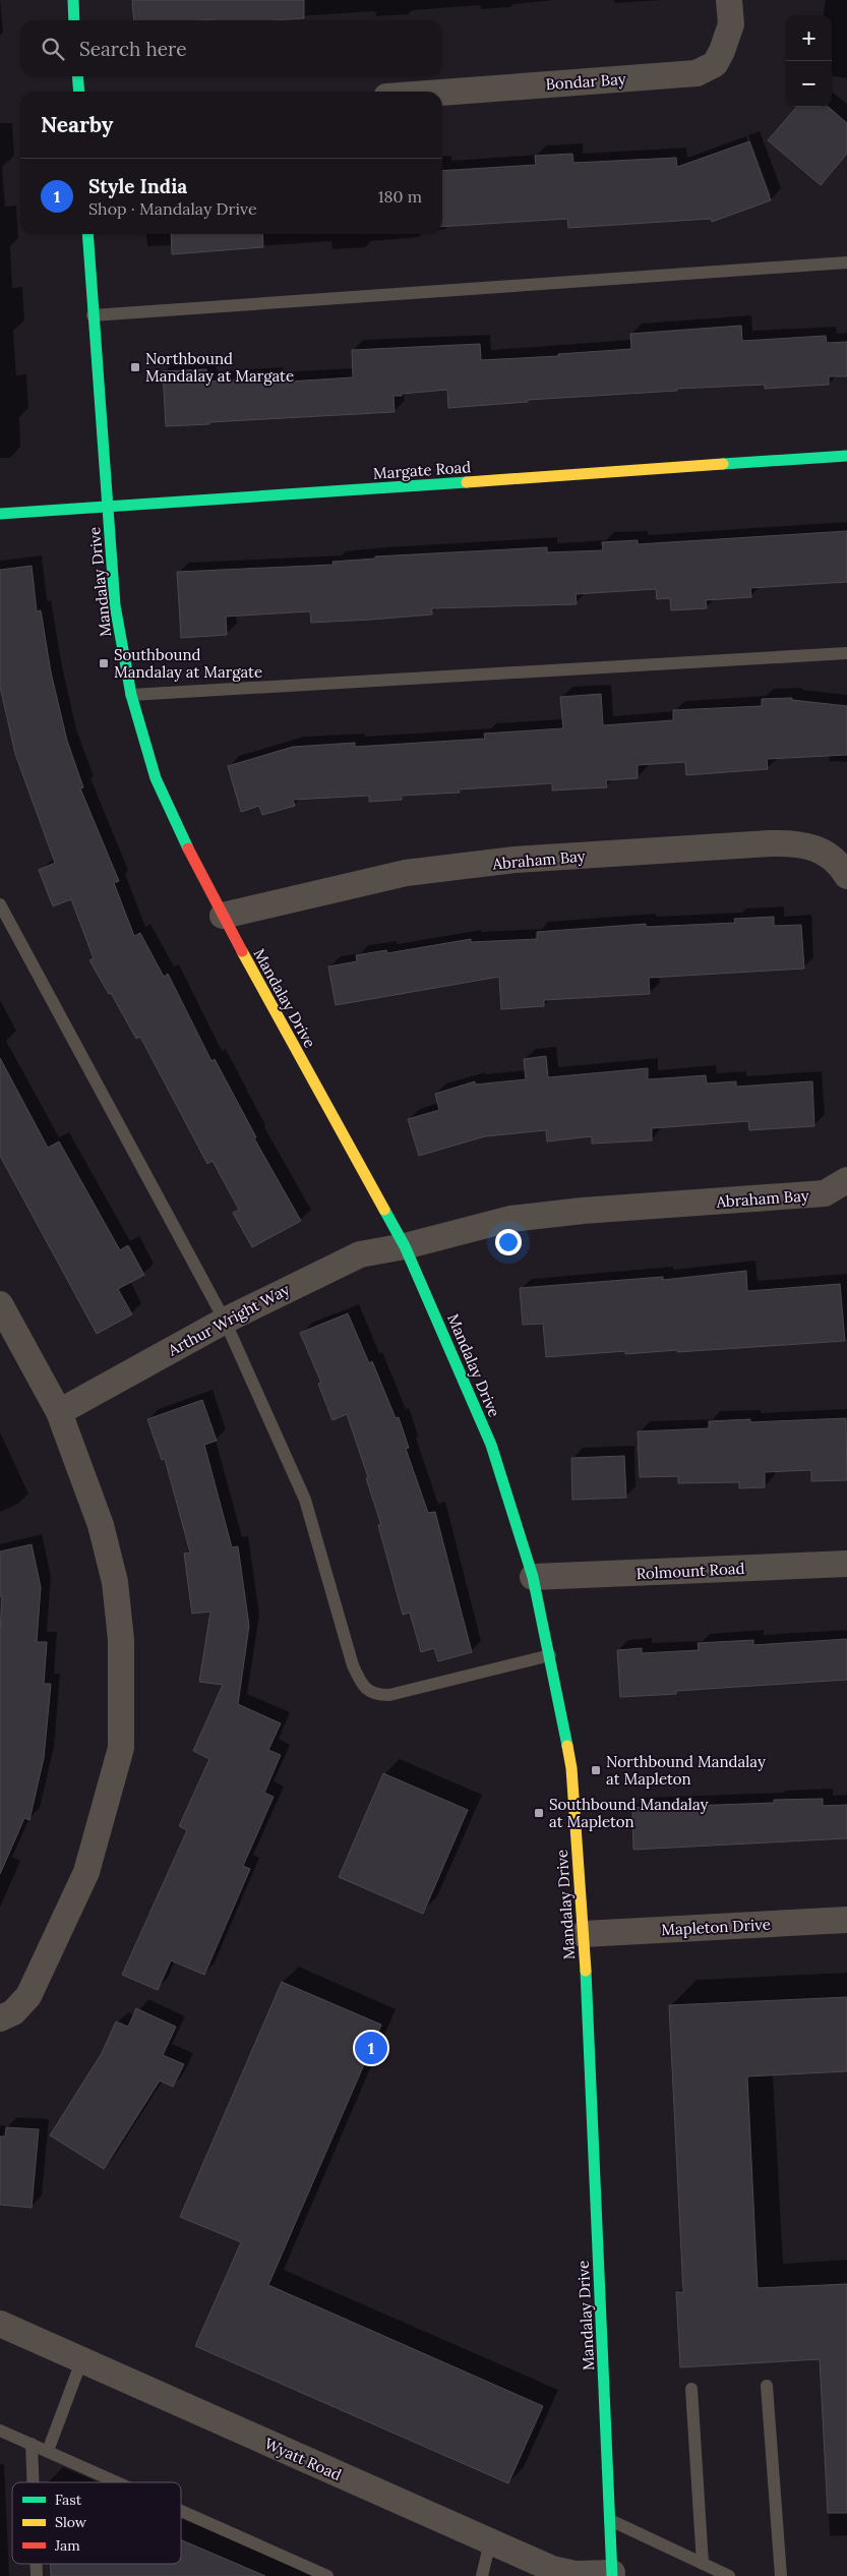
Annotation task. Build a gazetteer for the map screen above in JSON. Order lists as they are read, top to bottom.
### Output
{
  "streets": {
    "street": [
      "Bondar Bay",
      "Margate Road",
      "Mandalay Drive",
      "Abraham Bay",
      "Arthur Wright Way",
      "Rolmount Road",
      "Mapleton Drive",
      "Wyatt Road"
    ]
  },
  "crossings": [
    ["Margate Road", "Mandalay Drive"],
    ["Mandalay Drive", "Abraham Bay"],
    ["Mandalay Drive", "Arthur Wright Way"],
    ["Mandalay Drive", "Rolmount Road"],
    ["Mandalay Drive", "Mapleton Drive"],
    ["Mandalay Drive", "Wyatt Road"],
    ["Abraham Bay", "Arthur Wright Way"]
  ],
  "places": {
    "transit": [
      "Northbound Mandalay at Margate",
      "Southbound Mandalay at Margate",
      "Northbound Mandalay at Mapleton",
      "Southbound Mandalay at Mapleton"
    ]
  },
  "legend": ["Fast", "Slow", "Jam"],
  "page": {
    "map_buttons": ["+", "−"],
    "search": "Search here",
    "heading": "Nearby",
    "list": [
      {
        "mark": "1",
        "name": "Style India",
        "note": "Shop · Mandalay Drive",
        "value": "180 m"
      }
    ],
    "pins": "1"
  }
}
